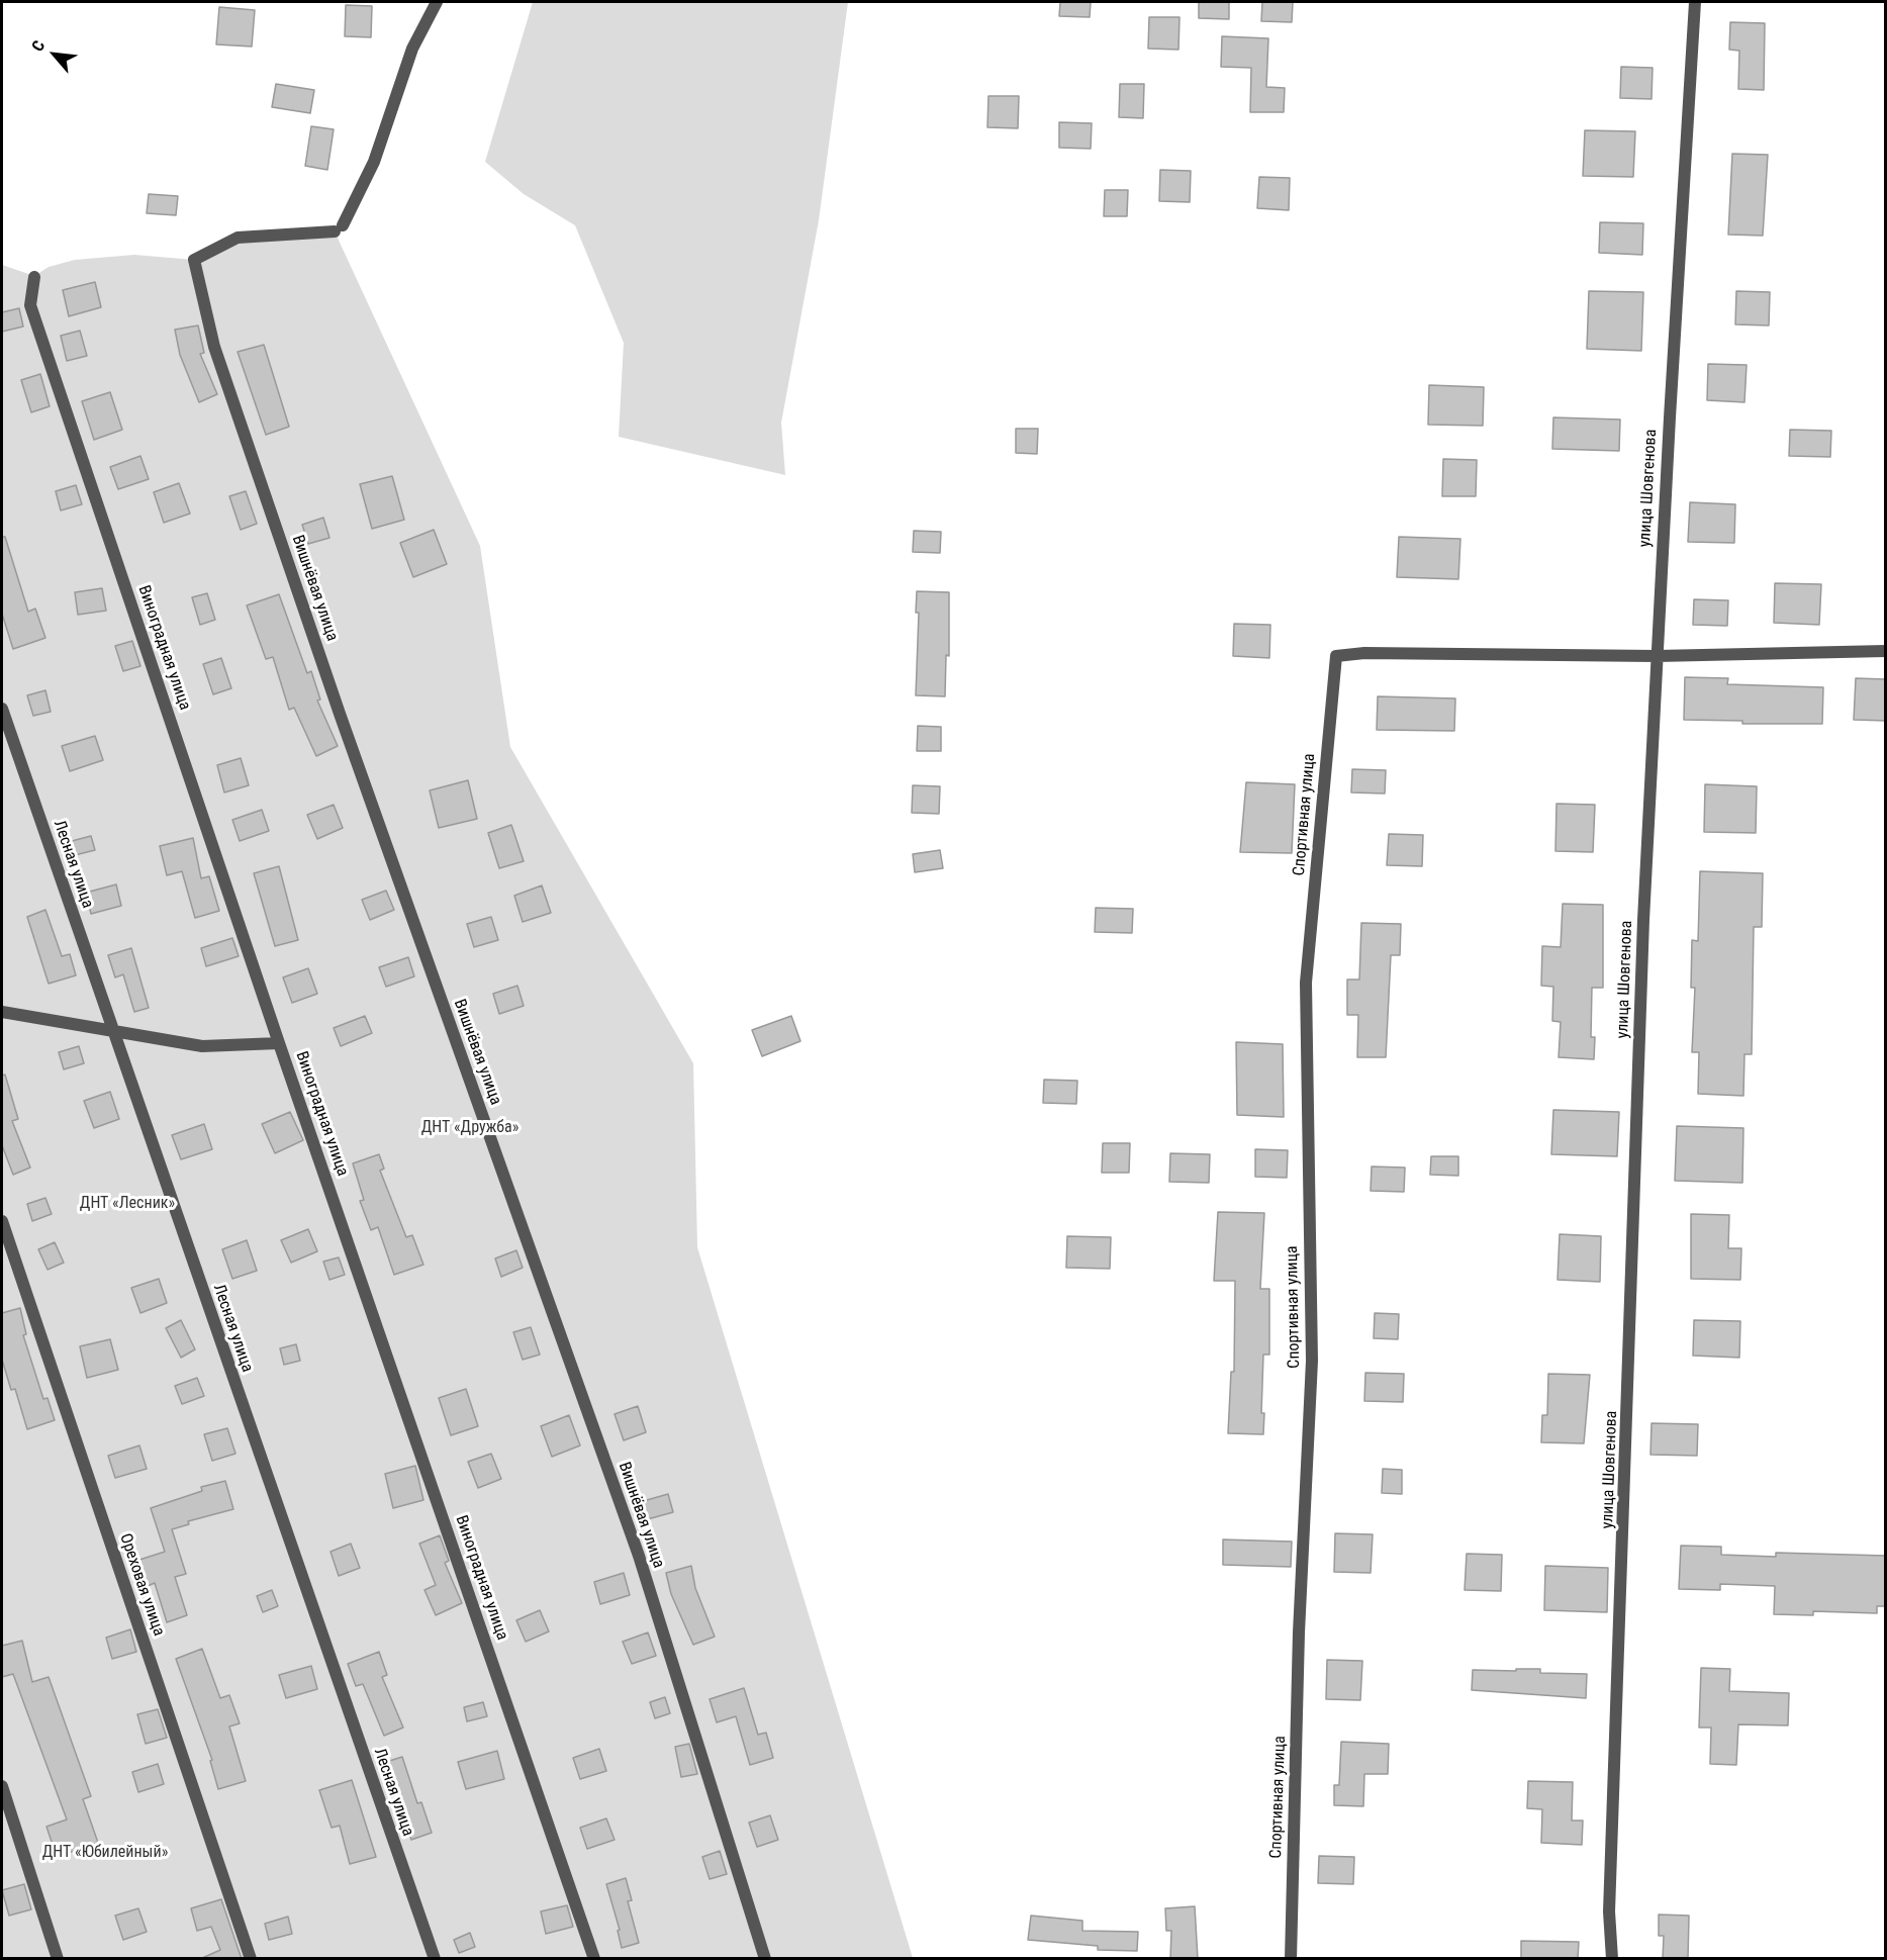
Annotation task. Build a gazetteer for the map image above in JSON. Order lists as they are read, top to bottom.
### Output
{
  "streets": {
    "street": [
      "улица Шовгенова",
      "Вишнёвая улица",
      "Виноградная улица",
      "Спортивная улица",
      "Лесная улица",
      "Ореховая улица"
    ]
  },
  "crossings": [
    ["улица Шовгенова", "Спортивная улица"]
  ],
  "parks": ["ДНТ «Дружба»", "ДНТ «Лесник»", "ДНТ «Юбилейный»"],
  "north": "top left"
}
